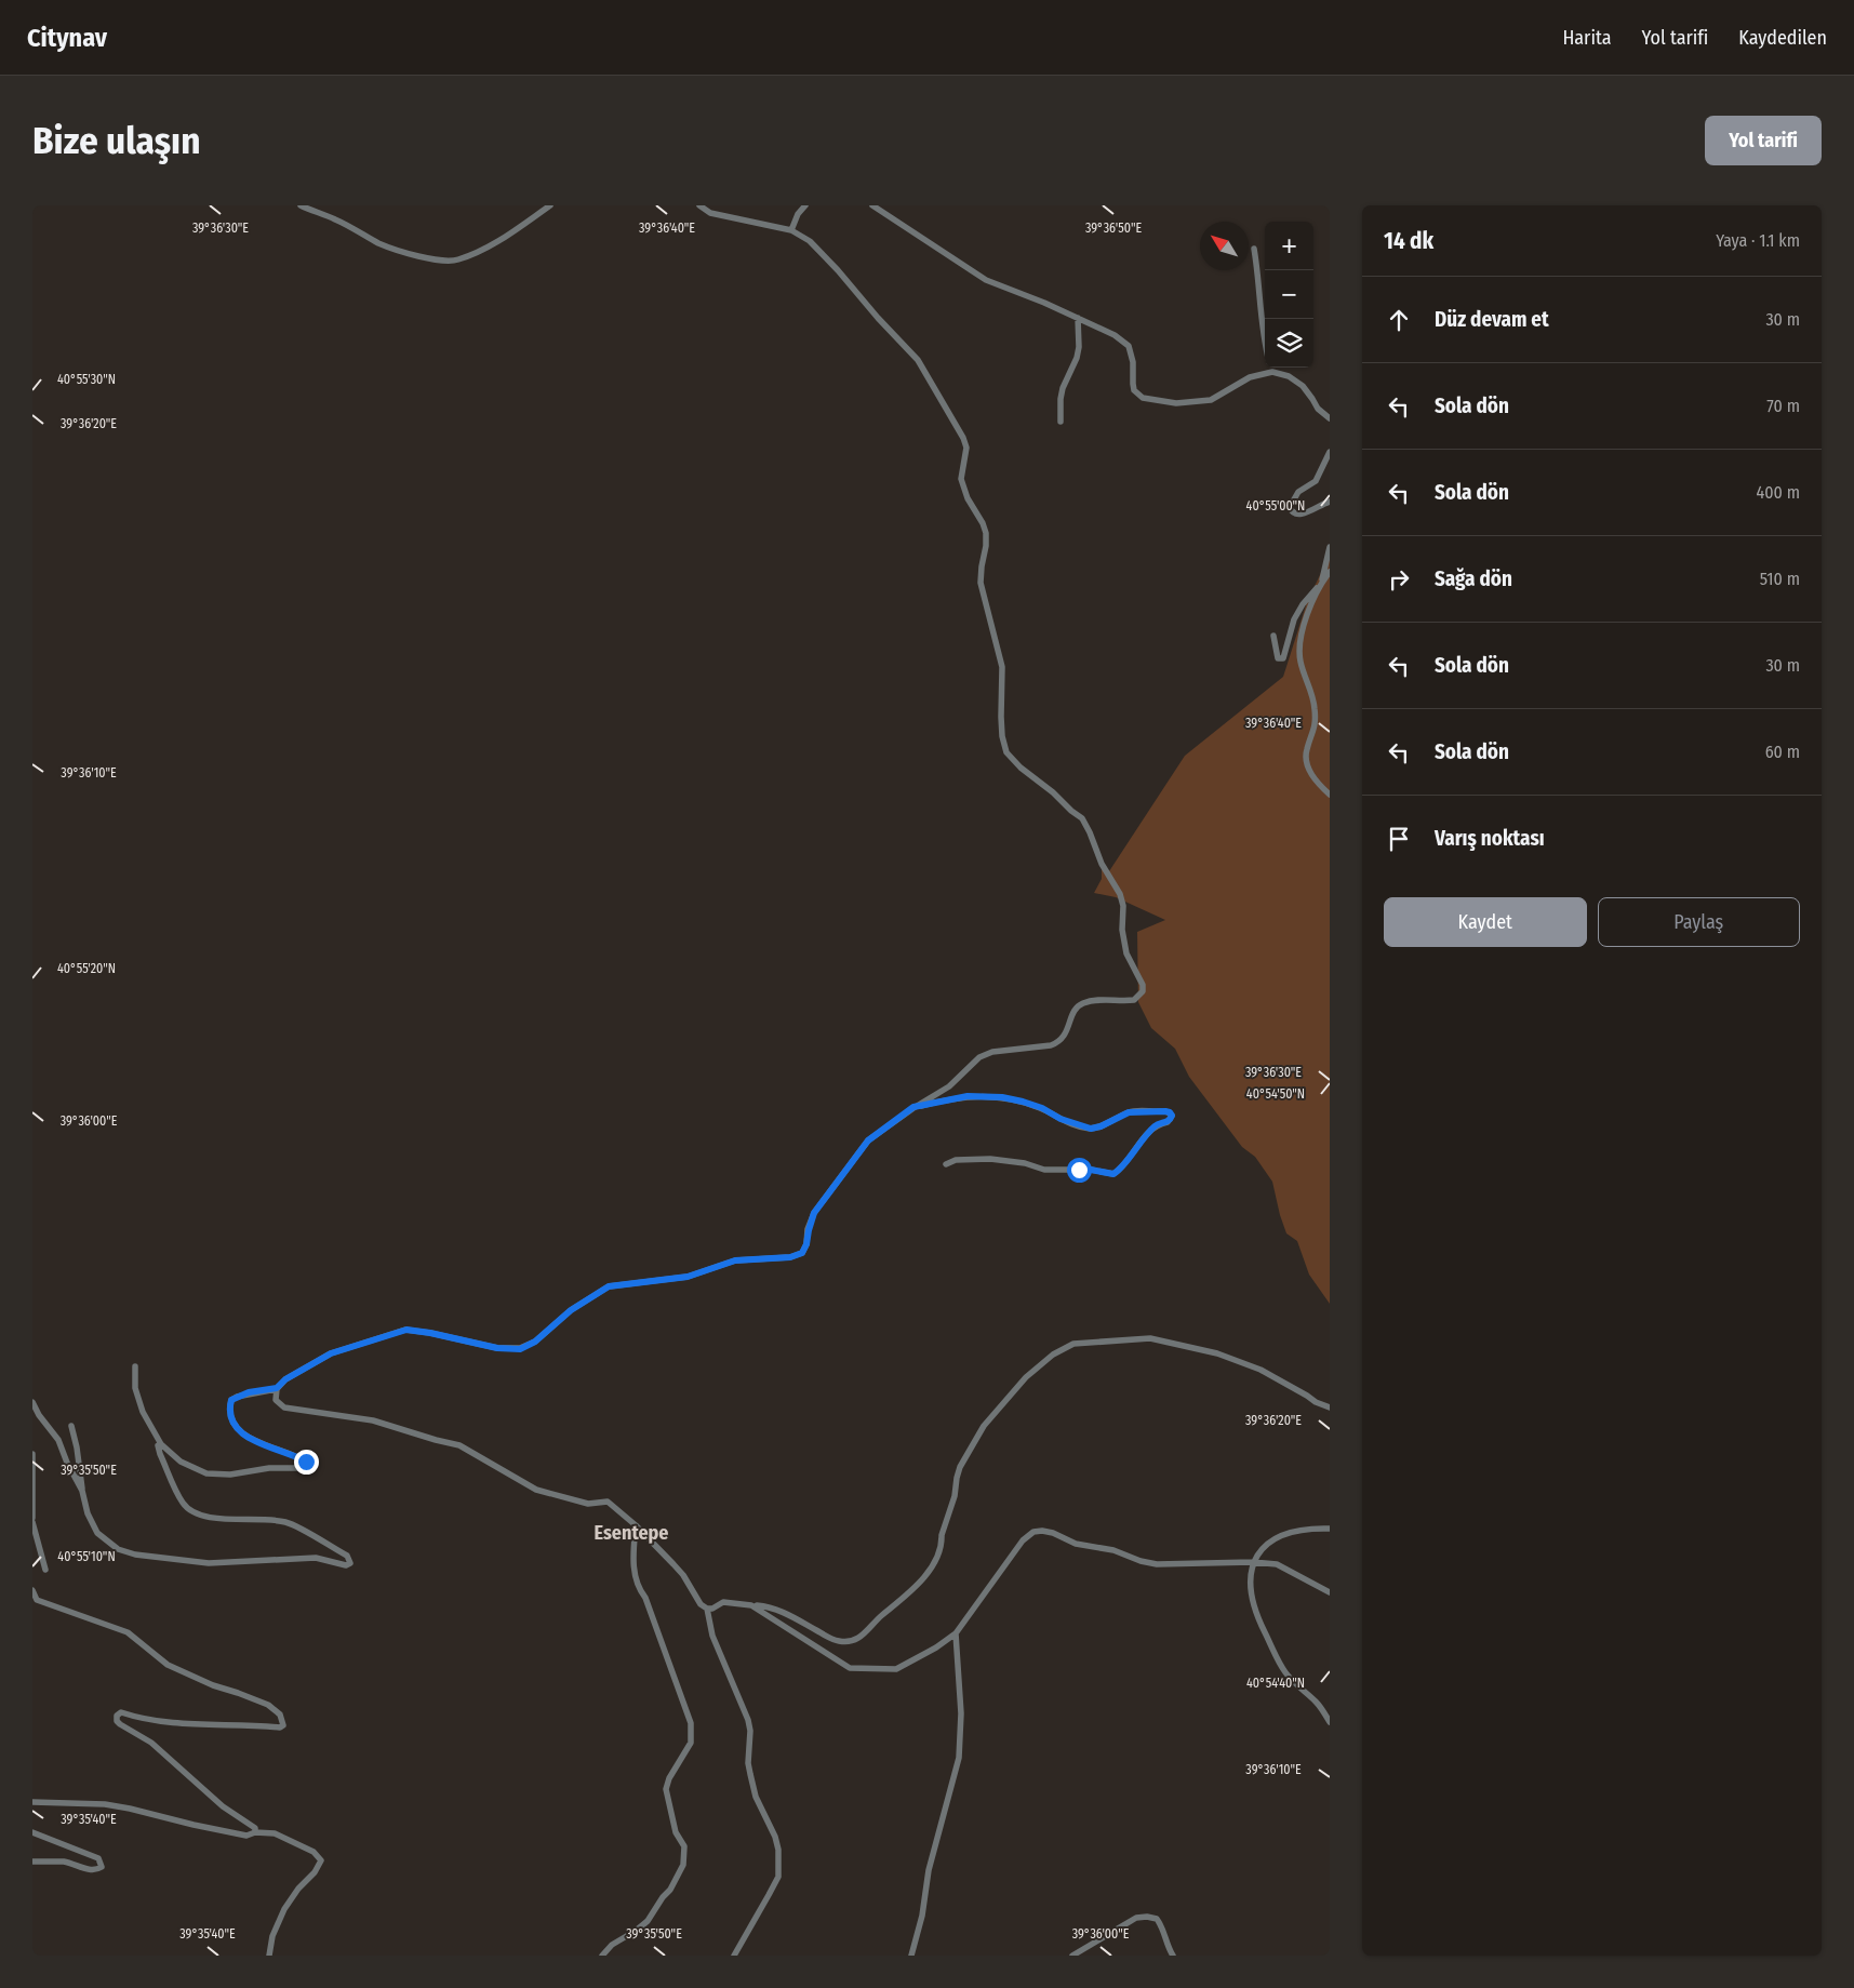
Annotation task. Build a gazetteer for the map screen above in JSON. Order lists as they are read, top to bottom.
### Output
{
  "districts": ["Esentepe"],
  "north": "top left",
  "page": {
    "header": "Citynav",
    "nav": ["Harita", "Yol tarifi", "Kaydedilen"],
    "buttons": [
      "Yol tarifi",
      ["Kaydet", "Paylaş"]
    ],
    "title": "Bize ulaşın",
    "heading": ["14 dk", "Yaya · 1.1 km"],
    "map_buttons": ["+", "−"],
    "list": [
      ["Düz devam et", "30 m"],
      ["Sola dön", "70 m"],
      ["Sola dön", "400 m"],
      ["Sağa dön", "510 m"],
      ["Sola dön", "30 m"],
      ["Sola dön", "60 m"],
      "Varış noktası"
    ]
  },
  "coordinates": [
    "39°36'30\"E",
    "39°36'50\"E",
    "39°36'40\"E",
    "40°55'30\"N",
    "39°36'20\"E",
    "40°55'00\"N",
    "39°36'10\"E",
    "40°55'20\"N",
    "40°54'50\"N",
    "39°36'00\"E",
    "39°35'50\"E",
    "40°55'10\"N",
    "40°54'40\"N",
    "39°35'40\"E"
  ]
}
